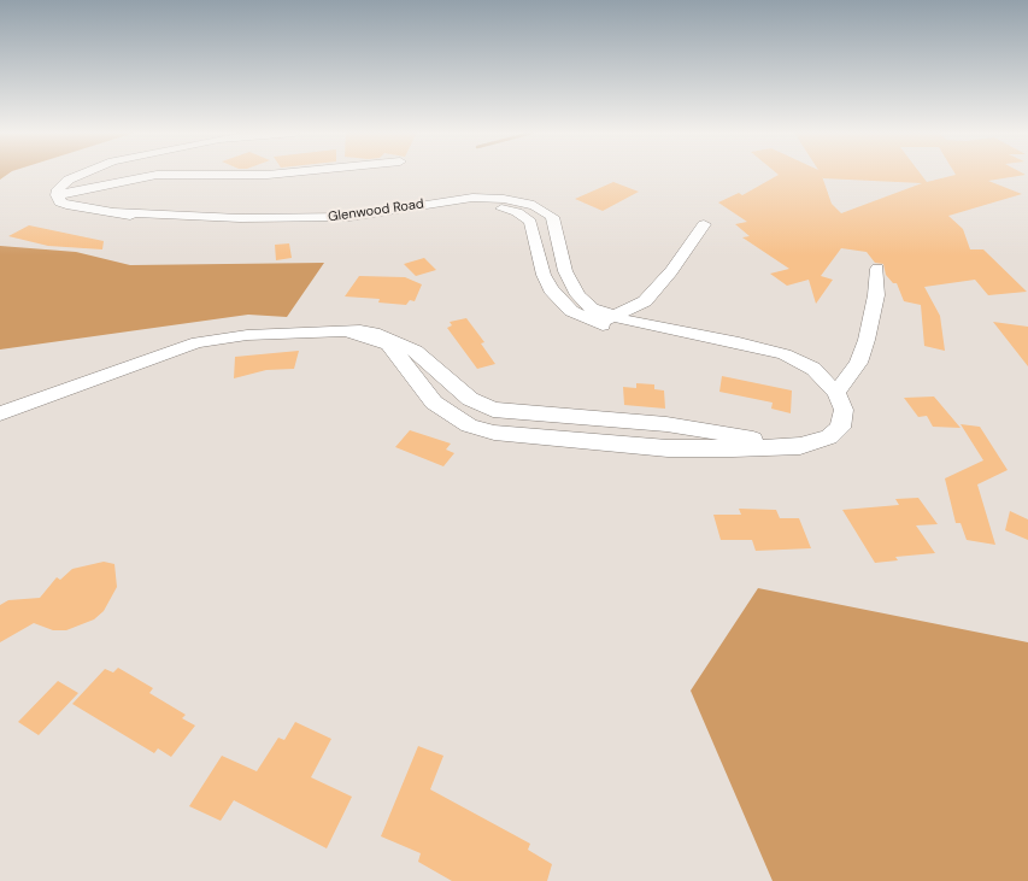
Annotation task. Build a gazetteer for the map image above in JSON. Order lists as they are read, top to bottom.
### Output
{
  "streets": {
    "street": ["Glenwood Road"]
  }
}
